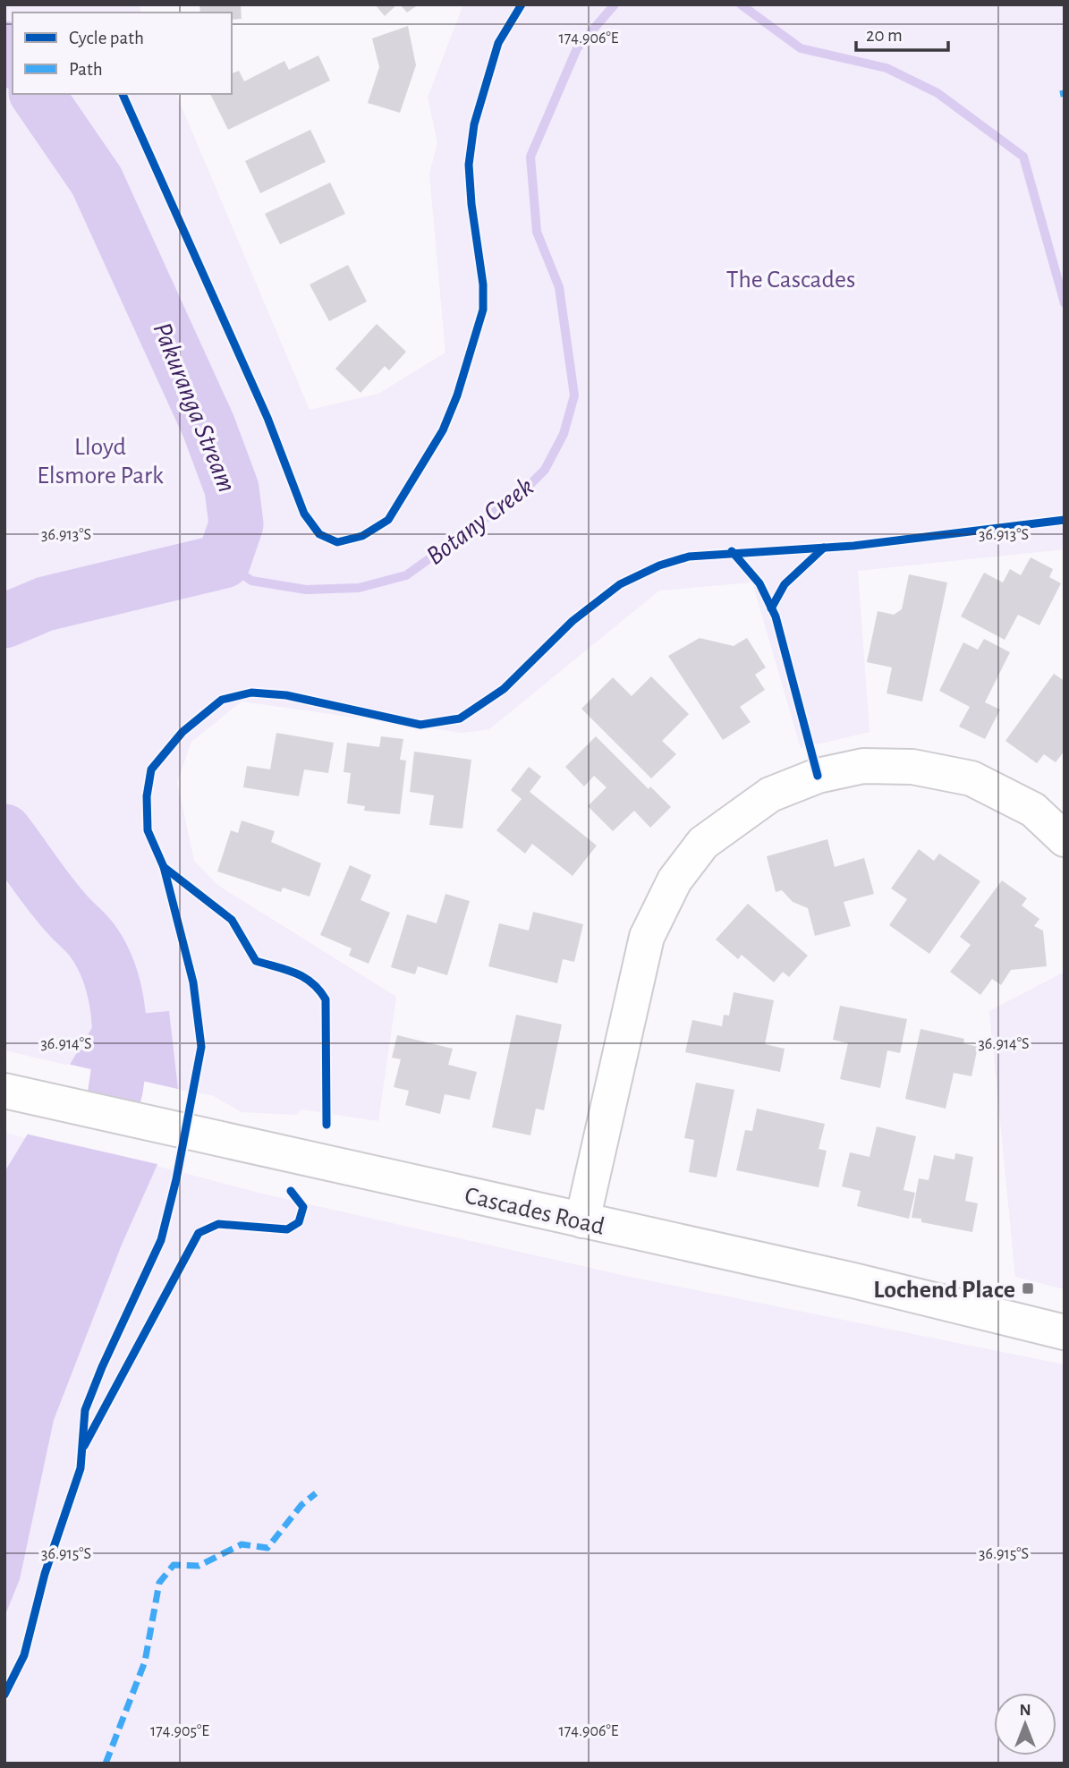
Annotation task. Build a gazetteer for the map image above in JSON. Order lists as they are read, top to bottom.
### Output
{
  "streets": {
    "main road": ["Cascades Road"]
  },
  "water": ["Pakuranga Stream", "Botany Creek"],
  "parks": ["The Cascades", "Lloyd Elsmore Park"],
  "places": {
    "transit": ["Lochend Place"]
  },
  "legend": ["Cycle path", "Path"],
  "scale_bar": "20 m",
  "north": "top",
  "coordinates": [
    "174.906°E",
    "36.913°S",
    "36.914°S",
    "36.915°S",
    "174.905°E"
  ]
}
